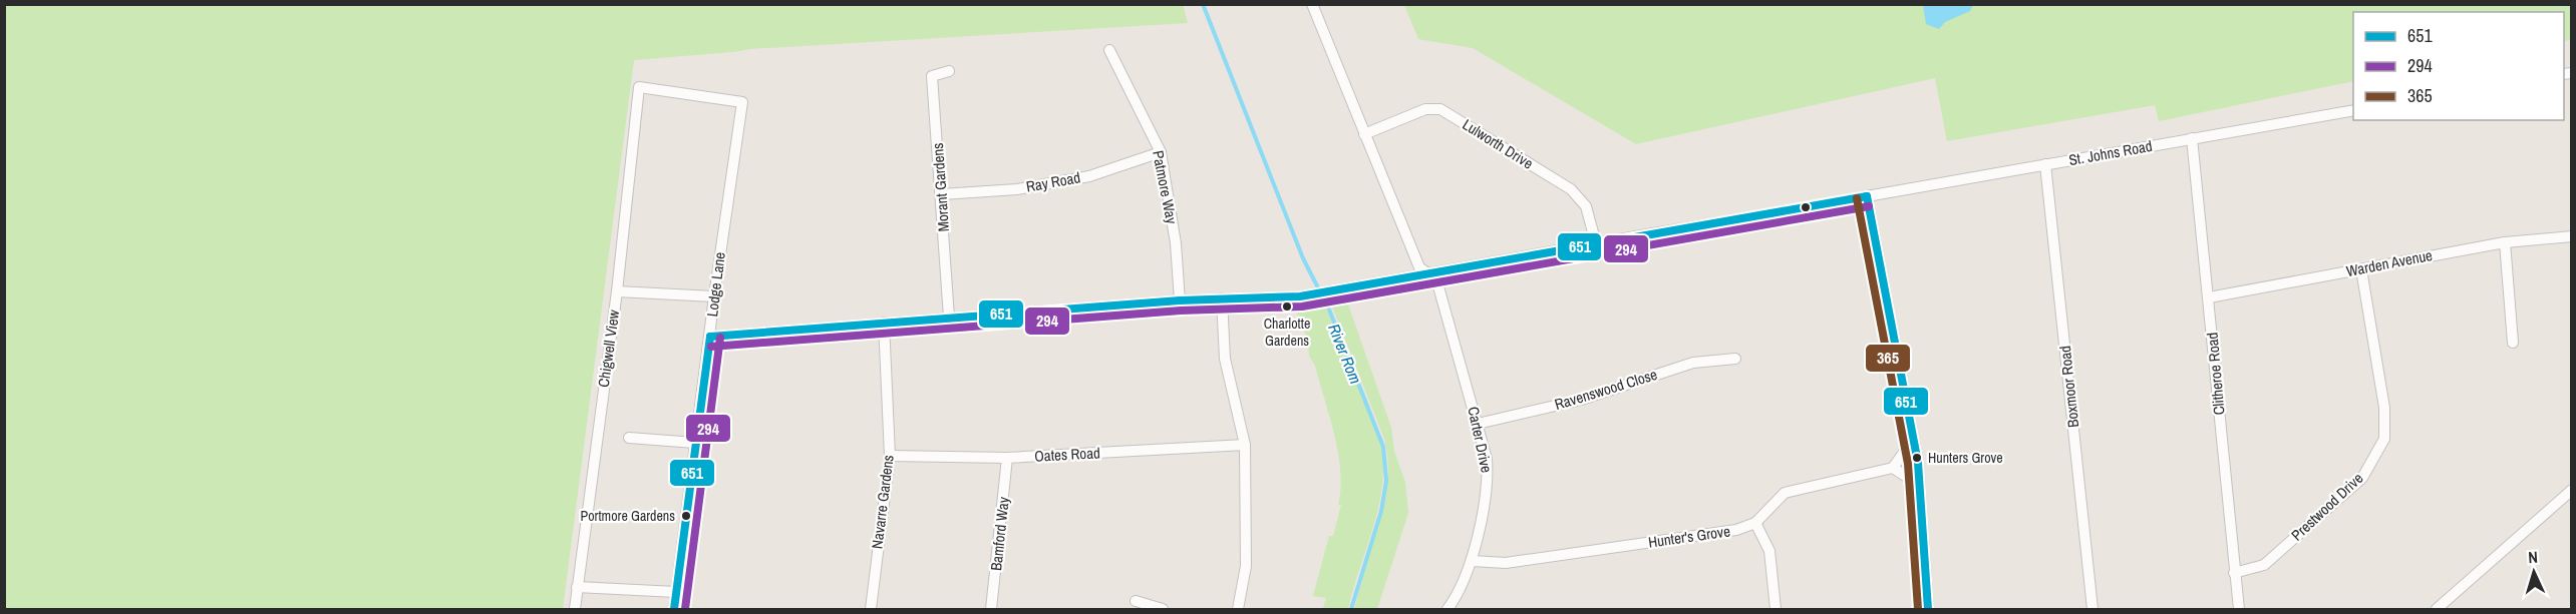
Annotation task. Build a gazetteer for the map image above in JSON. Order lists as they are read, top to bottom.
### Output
{
  "streets": {
    "street": [
      "Lulworth Drive",
      "St. Johns Road",
      "Ray Road",
      "Morant Gardens",
      "Patmore Way",
      "Warden Avenue",
      "Lodge Lane",
      "Chigwell View",
      "Clitheroe Road",
      "Boxmoor Road",
      "Ravenswood Close",
      "Carter Drive",
      "Oates Road",
      "Navarre Gardens",
      "Prestwood Drive",
      "Bamford Way",
      "Hunter's Grove"
    ]
  },
  "crossings": [
    ["Lulworth Drive", "St. Johns Road"],
    ["Lulworth Drive", "Carter Drive"],
    ["St. Johns Road", "Morant Gardens"],
    ["St. Johns Road", "Patmore Way"],
    ["St. Johns Road", "Lodge Lane"],
    ["St. Johns Road", "Clitheroe Road"],
    ["St. Johns Road", "Boxmoor Road"],
    ["St. Johns Road", "Carter Drive"],
    ["St. Johns Road", "Navarre Gardens"],
    ["Ray Road", "Morant Gardens"],
    ["Ray Road", "Patmore Way"],
    ["Warden Avenue", "Clitheroe Road"],
    ["Warden Avenue", "Prestwood Drive"],
    ["Lodge Lane", "Chigwell View"],
    ["Clitheroe Road", "Prestwood Drive"],
    ["Ravenswood Close", "Carter Drive"],
    ["Carter Drive", "Hunter's Grove"],
    ["Oates Road", "Navarre Gardens"],
    ["Oates Road", "Bamford Way"]
  ],
  "water": ["River Rom"],
  "places": ["Charlotte Gardens", "Hunters Grove", "Portmore Gardens"],
  "lines": ["transit line 651", "transit line 365", "transit line 294"],
  "legend": ["651", "294", "365"],
  "north": "top"
}
